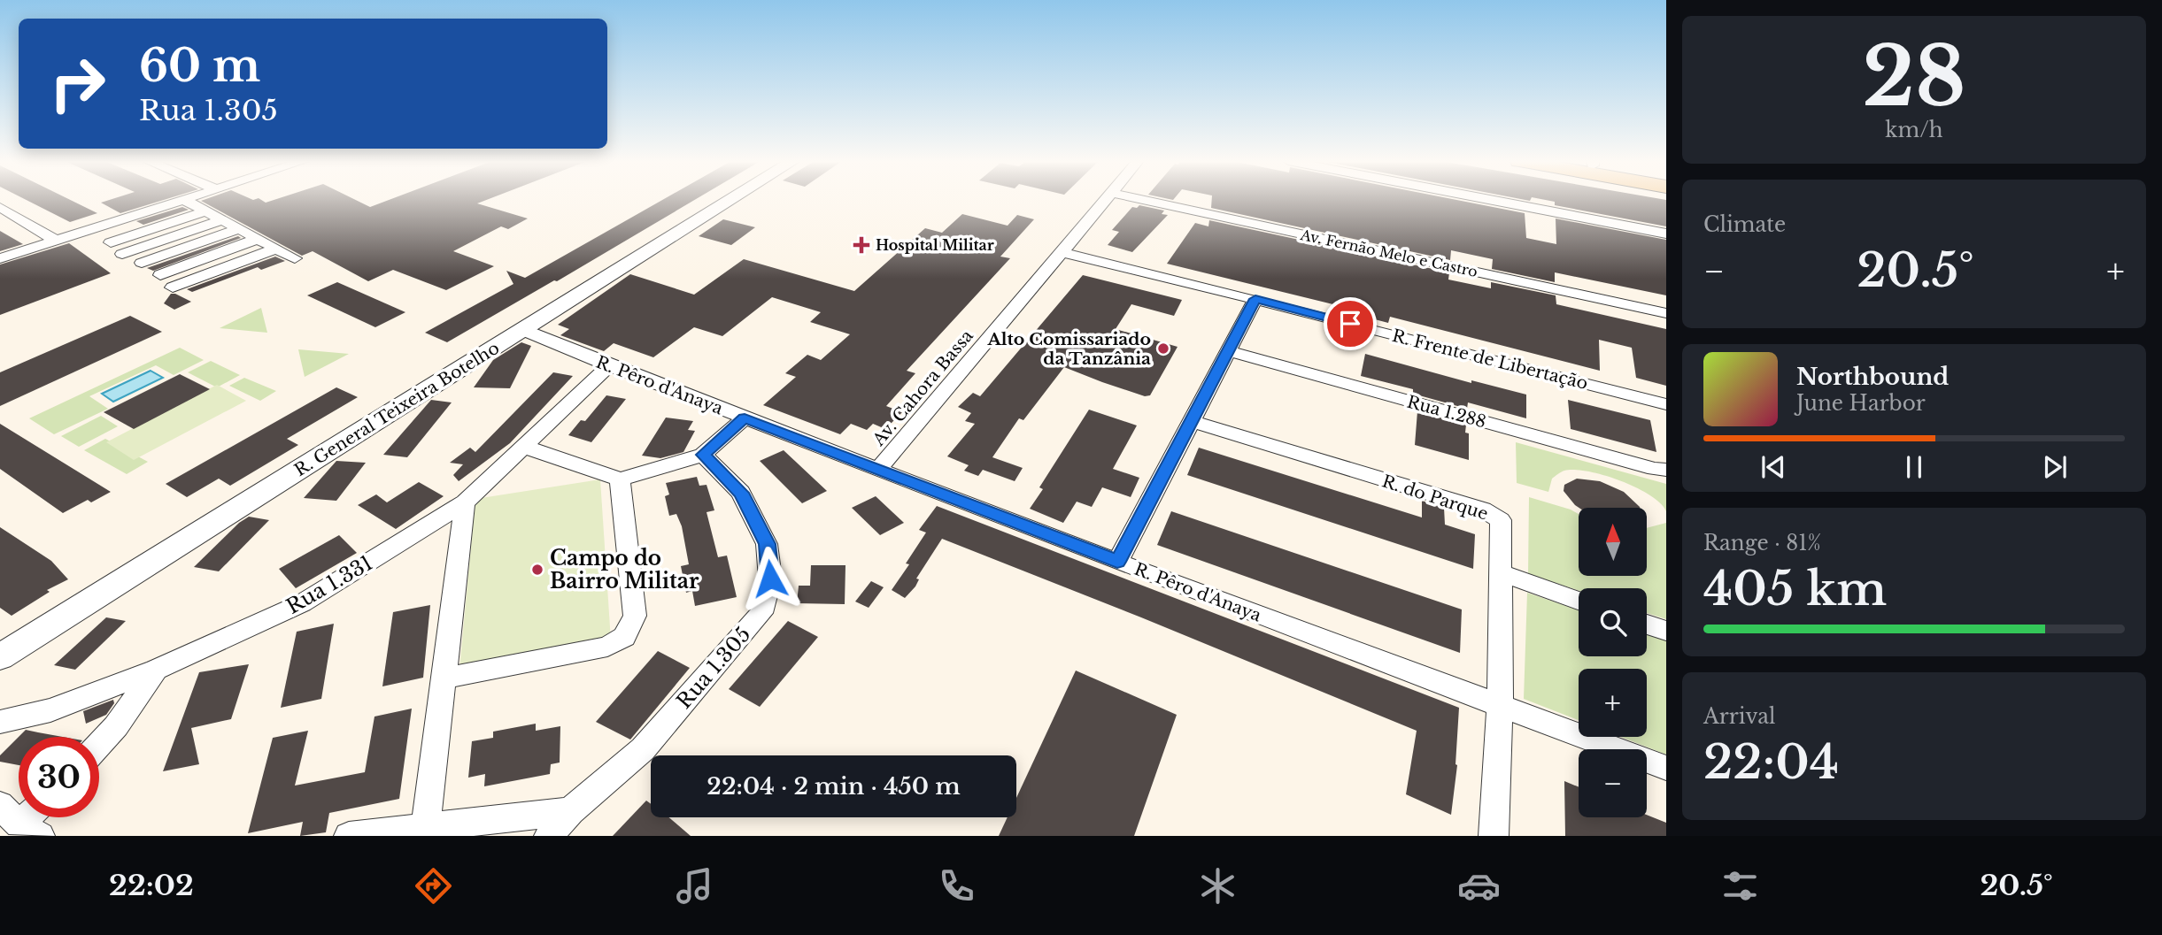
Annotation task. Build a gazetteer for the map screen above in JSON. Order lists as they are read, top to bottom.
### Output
{
  "streets": {
    "street": [
      "Av. Fernão Melo e Castro",
      "R. Frente de Libertação",
      "R. Pêro d'Anaya",
      "Av. Cahora Bassa",
      "R. General Teixeira Botelho",
      "Rua 1.288",
      "R. do Parque",
      "Rua 1.331",
      "Rua 1.305"
    ]
  },
  "crossings": [
    ["R. Frente de Libertação", "Av. Cahora Bassa"],
    ["R. Pêro d'Anaya", "Av. Cahora Bassa"],
    ["R. Pêro d'Anaya", "R. General Teixeira Botelho"],
    ["R. Pêro d'Anaya", "R. do Parque"],
    ["R. Pêro d'Anaya", "Rua 1.331"]
  ],
  "places": {
    "health": ["Hospital Militar"],
    "other": ["Alto Comissariado da Tanzânia", "Campo do Bairro Militar"]
  },
  "north": "top",
  "page": {
    "tile": [
      ["28", "km/h"],
      "Climate",
      ["Range · 81%", "405 km"],
      ["Arrival", "22:04"]
    ],
    "turn": ["60 m", "Rua 1.305"],
    "heat": ["−", "20.5°", "+"],
    "song": ["Northbound", "June Harbor"],
    "map_buttons": ["+", "−"],
    "limit": "30",
    "trip": "22:04 · 2 min · 450 m",
    "tabs": ["22:02", "20.5°"]
  }
}
